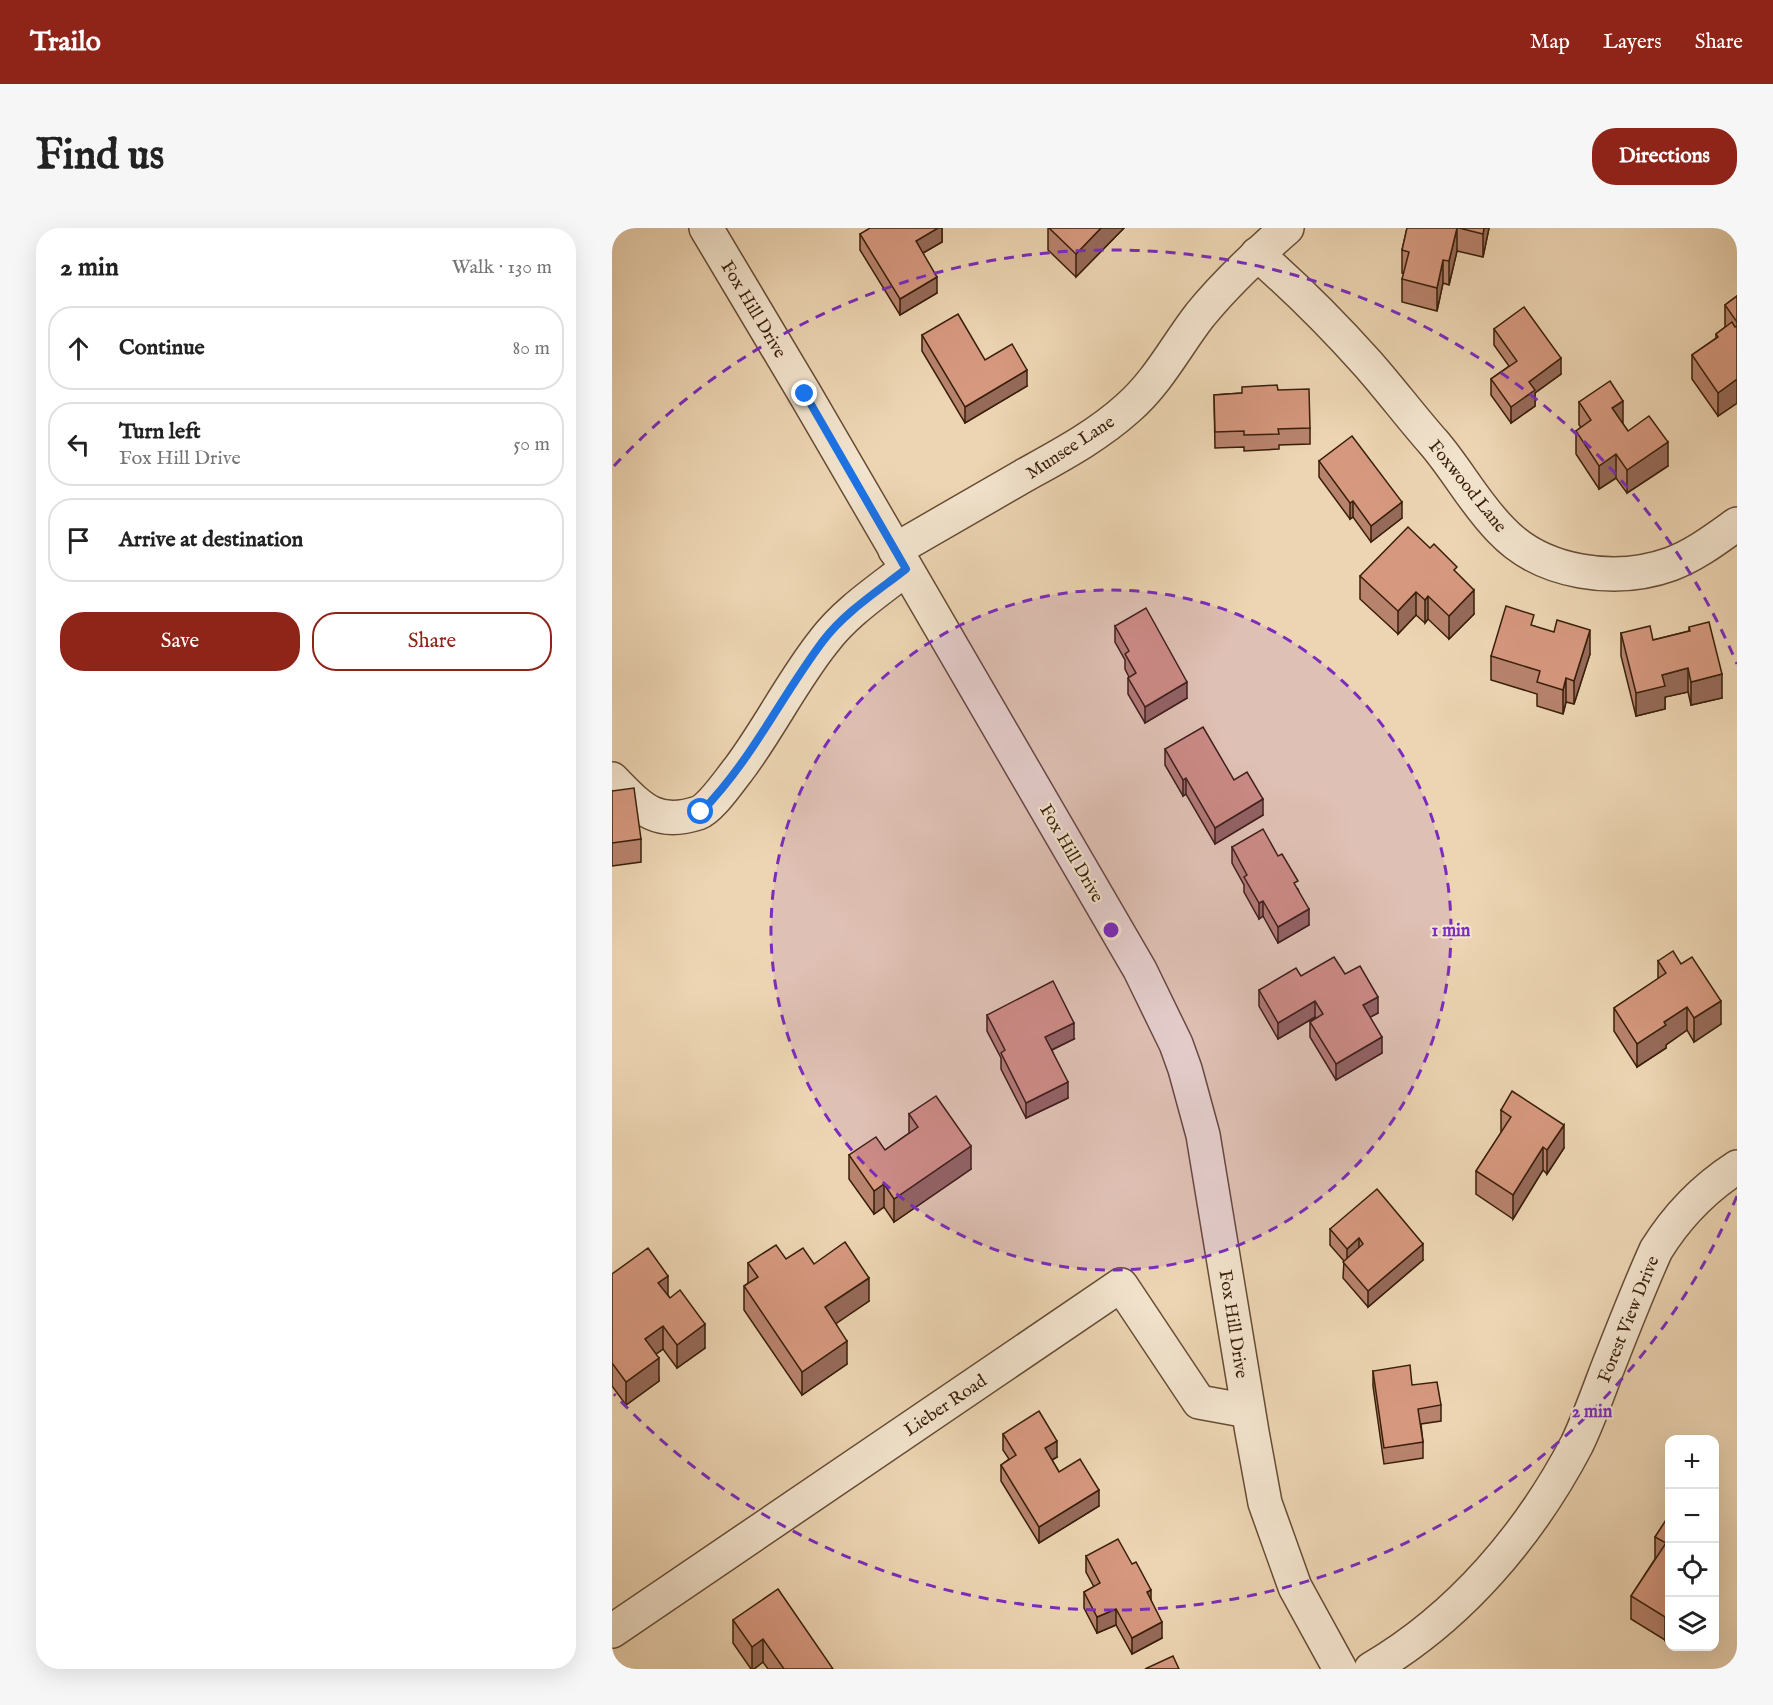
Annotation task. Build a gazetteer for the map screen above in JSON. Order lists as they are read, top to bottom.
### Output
{
  "streets": {
    "street": [
      "Fox Hill Drive",
      "Munsee Lane",
      "Foxwood Lane",
      "Forest View Drive",
      "Lieber Road"
    ]
  },
  "crossings": [
    ["Fox Hill Drive", "Munsee Lane"],
    ["Fox Hill Drive", "Lieber Road"],
    ["Munsee Lane", "Foxwood Lane"]
  ],
  "page": {
    "header": "Trailo",
    "nav": ["Map", "Layers", "Share"],
    "buttons": [
      "Directions",
      ["Save", "Share"]
    ],
    "title": "Find us",
    "heading": ["2 min", "Walk · 130 m"],
    "list": [
      ["Continue", "80 m"],
      ["Turn left", "Fox Hill Drive", "50 m"],
      "Arrive at destination"
    ],
    "map_buttons": ["+", "−"]
  },
  "rings": ["1 min", "2 min"]
}
